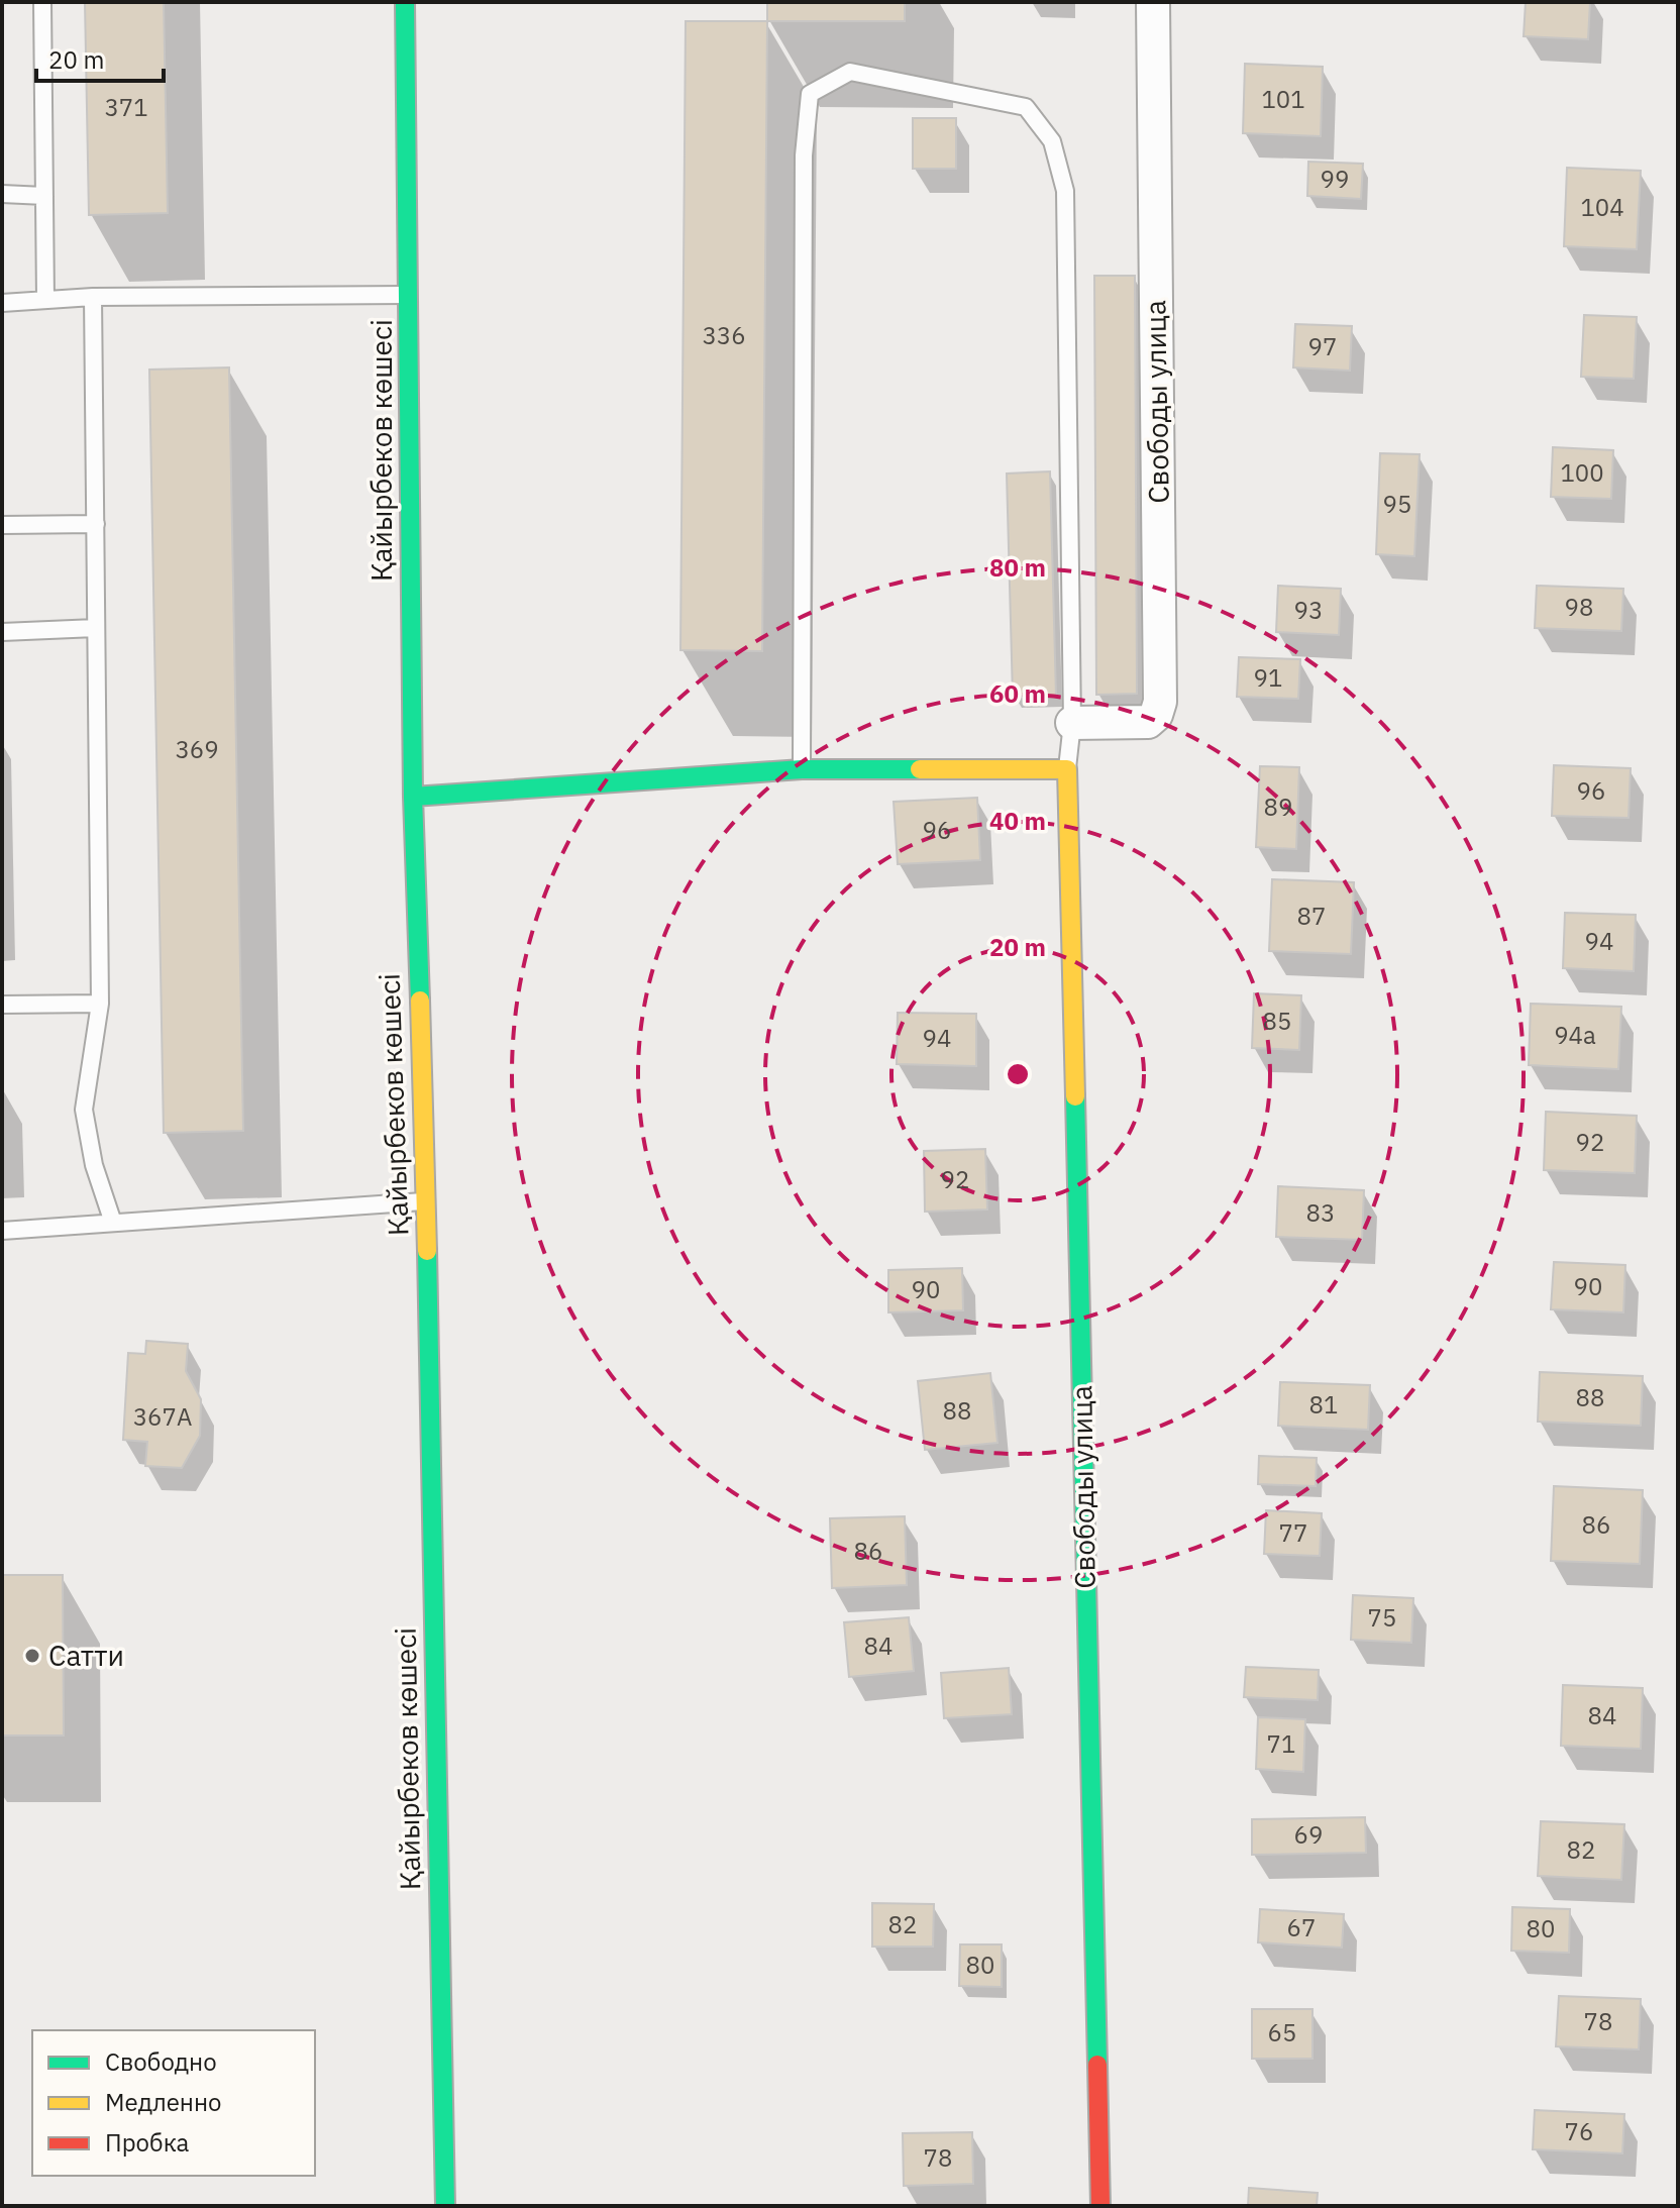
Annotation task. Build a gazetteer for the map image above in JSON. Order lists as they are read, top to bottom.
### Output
{
  "streets": {
    "main road": ["Свободы улица", "Қайырбеков көшесі"]
  },
  "places": ["Сатти"],
  "house_numbers": [
    "101",
    "371",
    "99",
    "104",
    "336",
    "97",
    "100",
    "95",
    "98",
    "93",
    "91",
    "369",
    "96",
    "89",
    "96",
    "87",
    "94",
    "85",
    "94а",
    "94",
    "92",
    "92",
    "83",
    "90",
    "90",
    "88",
    "81",
    "88",
    "367А",
    "86",
    "77",
    "86",
    "75",
    "84",
    "84",
    "71",
    "69",
    "82",
    "82",
    "67",
    "80",
    "80",
    "78",
    "65",
    "76",
    "78"
  ],
  "legend": ["Свободно", "Медленно", "Пробка"],
  "scale_bar": "20 m",
  "rings": [
    "80 m",
    "60 m",
    "40 m",
    "20 m"
  ]
}
